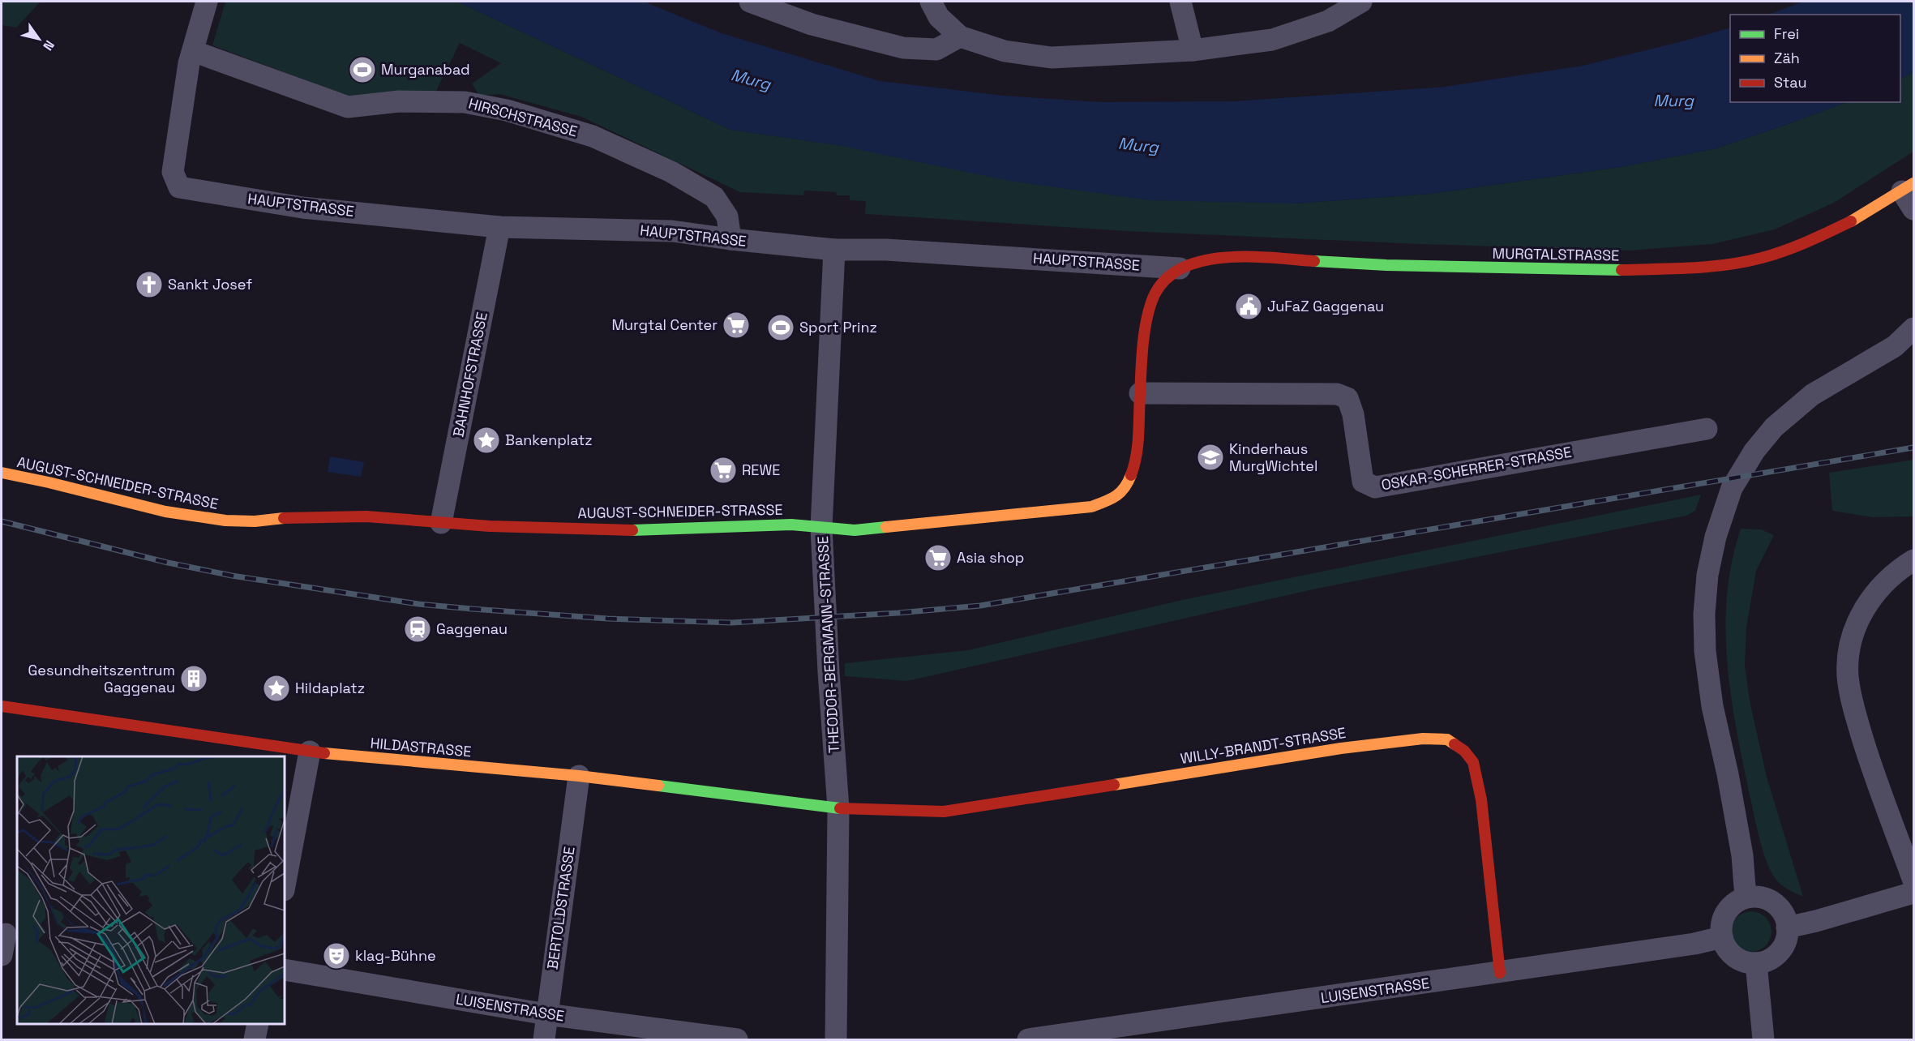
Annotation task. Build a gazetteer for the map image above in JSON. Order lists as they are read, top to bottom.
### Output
{
  "streets": {
    "street": [
      "HIRSCHSTRASSE",
      "HAUPTSTRASSE",
      "MURGTALSTRASSE",
      "BAHNHOFSTRASSE",
      "OSKAR-SCHERRER-STRASSE",
      "AUGUST-SCHNEIDER-STRASSE",
      "THEODOR-BERGMANN-STRASSE",
      "WILLY-BRANDT-STRASSE",
      "HILDASTRASSE",
      "BERTOLDSTRASSE",
      "LUISENSTRASSE"
    ]
  },
  "crossings": [
    ["HIRSCHSTRASSE", "HAUPTSTRASSE"],
    ["HAUPTSTRASSE", "MURGTALSTRASSE"],
    ["HAUPTSTRASSE", "BAHNHOFSTRASSE"],
    ["HAUPTSTRASSE", "AUGUST-SCHNEIDER-STRASSE"],
    ["HAUPTSTRASSE", "THEODOR-BERGMANN-STRASSE"],
    ["MURGTALSTRASSE", "AUGUST-SCHNEIDER-STRASSE"],
    ["BAHNHOFSTRASSE", "AUGUST-SCHNEIDER-STRASSE"],
    ["OSKAR-SCHERRER-STRASSE", "AUGUST-SCHNEIDER-STRASSE"],
    ["AUGUST-SCHNEIDER-STRASSE", "THEODOR-BERGMANN-STRASSE"],
    ["THEODOR-BERGMANN-STRASSE", "WILLY-BRANDT-STRASSE"],
    ["THEODOR-BERGMANN-STRASSE", "HILDASTRASSE"],
    ["WILLY-BRANDT-STRASSE", "HILDASTRASSE"],
    ["WILLY-BRANDT-STRASSE", "LUISENSTRASSE"],
    ["HILDASTRASSE", "BERTOLDSTRASSE"],
    ["BERTOLDSTRASSE", "LUISENSTRASSE"]
  ],
  "water": ["Murg"],
  "places": {
    "sports": ["Murganabad", "Sport Prinz"],
    "church": ["Sankt Josef"],
    "public building": ["JuFaZ Gaggenau"],
    "supermarket": ["Murgtal Center", "REWE", "Asia shop"],
    "place": ["Bankenplatz", "Hildaplatz"],
    "school or university": ["Kinderhaus MurgWichtel"],
    "station": ["Gaggenau"],
    "building": ["Gesundheitszentrum Gaggenau"],
    "theatre": ["klag-Bühne"]
  },
  "legend": ["Frei", "Zäh", "Stau"],
  "north": "bottom right"
}
